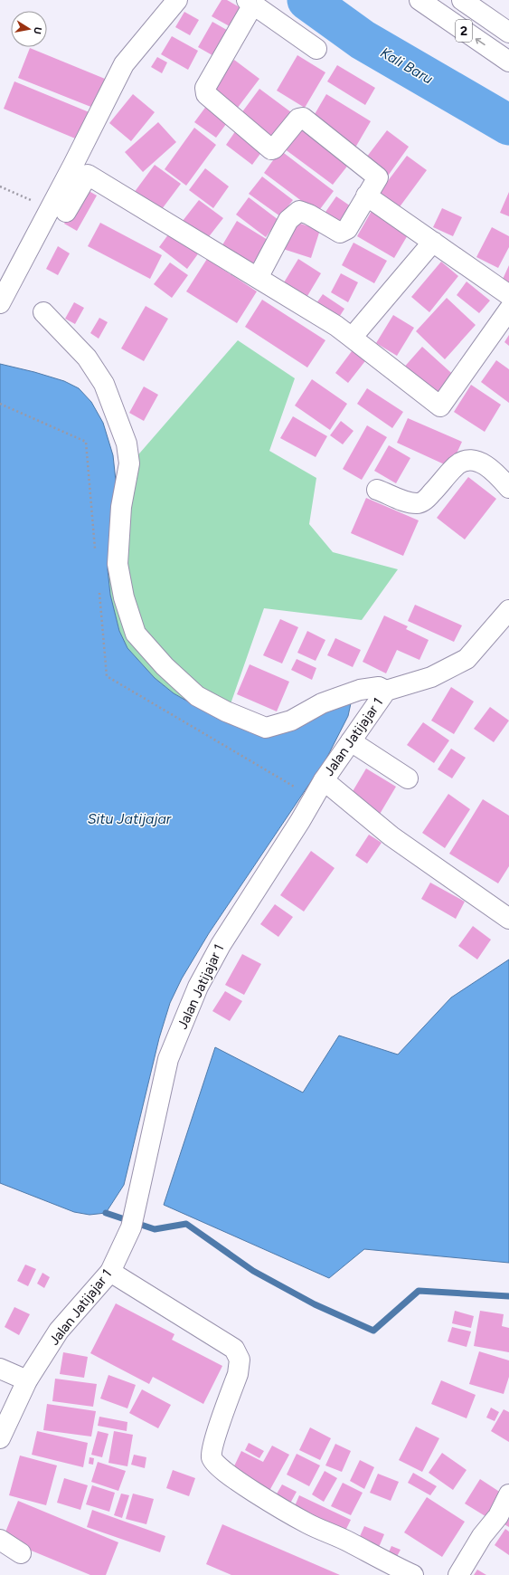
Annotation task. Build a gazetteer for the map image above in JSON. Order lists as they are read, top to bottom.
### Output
{
  "streets": {
    "main road": ["2", "Jalan Jatijajar 1"]
  },
  "water": ["Kali Baru", "Situ Jatijajar"],
  "north": "right"
}
